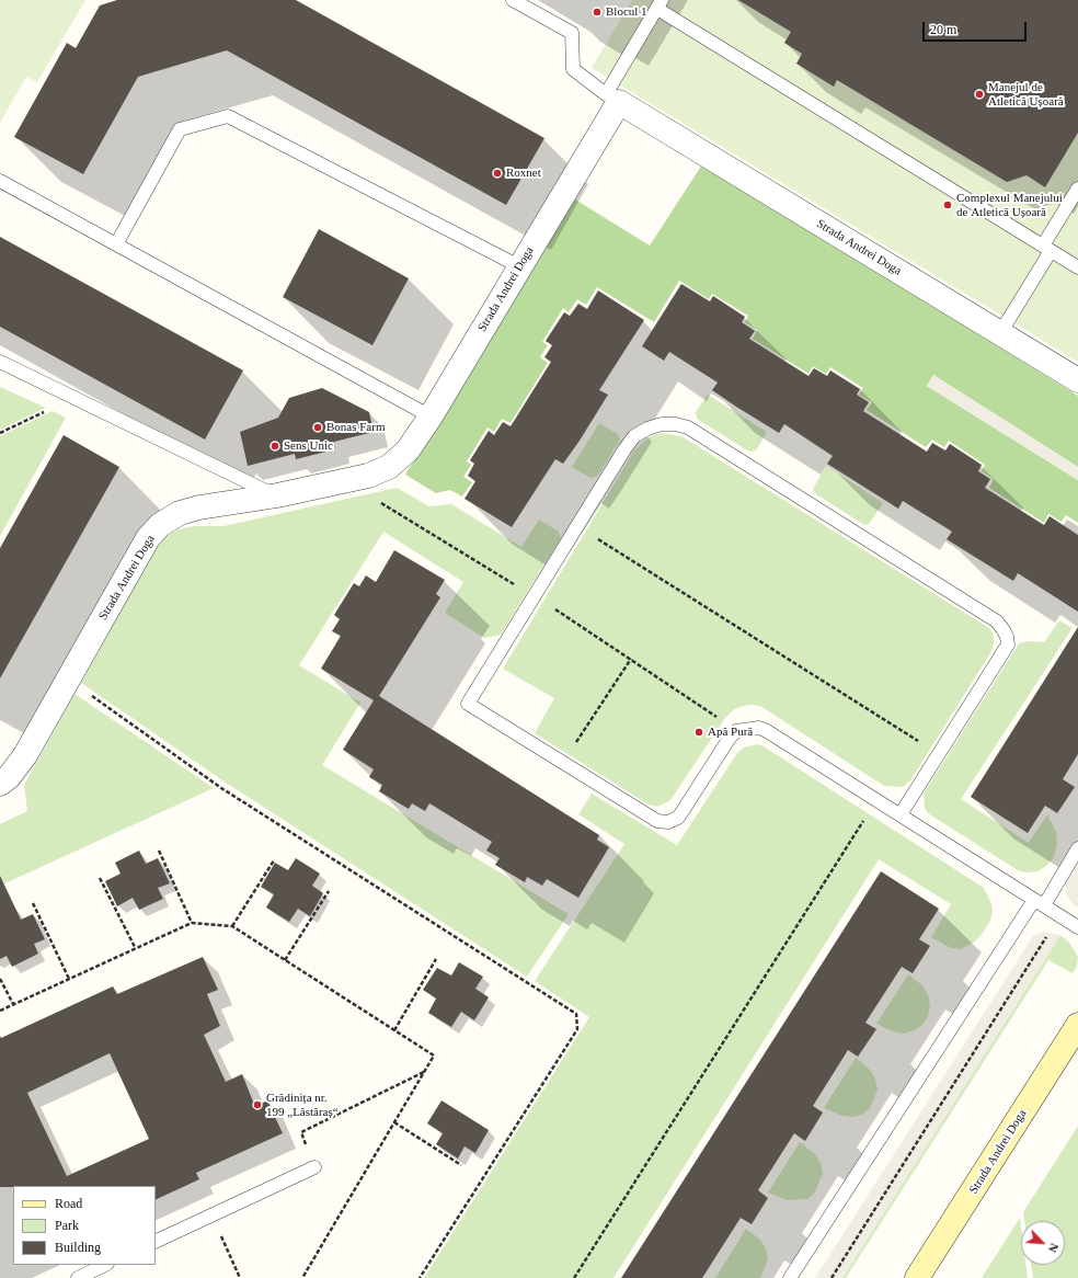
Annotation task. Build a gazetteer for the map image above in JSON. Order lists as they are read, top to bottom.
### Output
{
  "streets": {
    "street": ["Strada Andrei Doga"]
  },
  "places": [
    "Blocul 1",
    "Manejul de Atletică Ușoară",
    "Roxnet",
    "Complexul Manejului de Atletică Ușoară",
    "Bonas Farm",
    "Sens Unic",
    "Apă Pură",
    "Grădinița nr. 199 „Lăstăraș“"
  ],
  "legend": ["Road", "Park", "Building"],
  "scale_bar": "20 m",
  "north": "bottom right"
}
